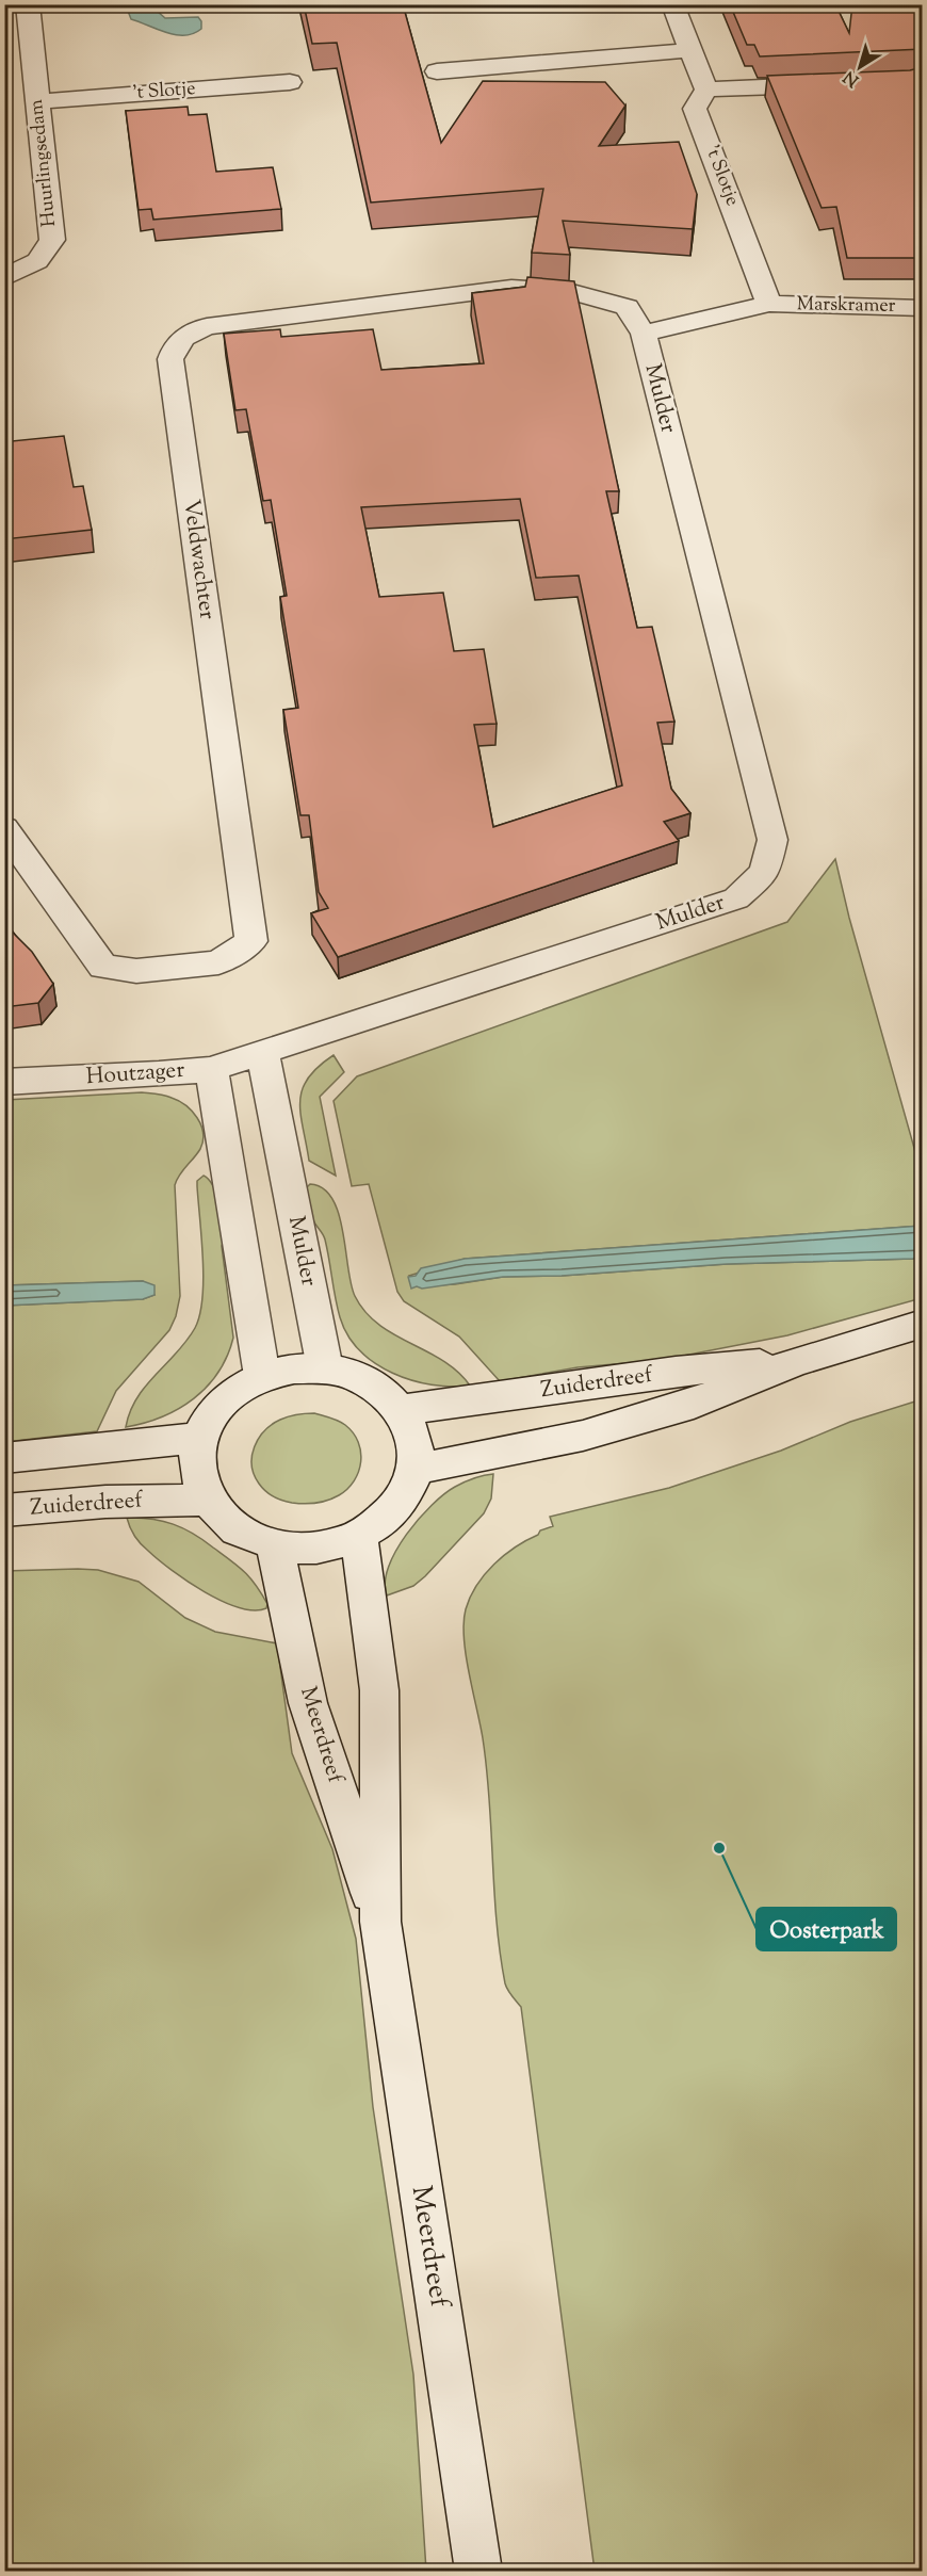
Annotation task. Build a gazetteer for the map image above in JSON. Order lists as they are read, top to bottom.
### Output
{
  "streets": {
    "street": [
      "'t Slotje",
      "Huurlingsedam",
      "Marskramer",
      "Mulder",
      "Veldwachter",
      "Houtzager",
      "Zuiderdreef",
      "Meerdreef"
    ]
  },
  "crossings": [
    ["'t Slotje", "Huurlingsedam"],
    ["'t Slotje", "Marskramer"],
    ["'t Slotje", "Mulder"],
    ["Marskramer", "Mulder"],
    ["Mulder", "Veldwachter"],
    ["Mulder", "Houtzager"],
    ["Mulder", "Zuiderdreef"],
    ["Mulder", "Meerdreef"],
    ["Zuiderdreef", "Meerdreef"]
  ],
  "places": ["Oosterpark"],
  "north": "bottom left"
}
